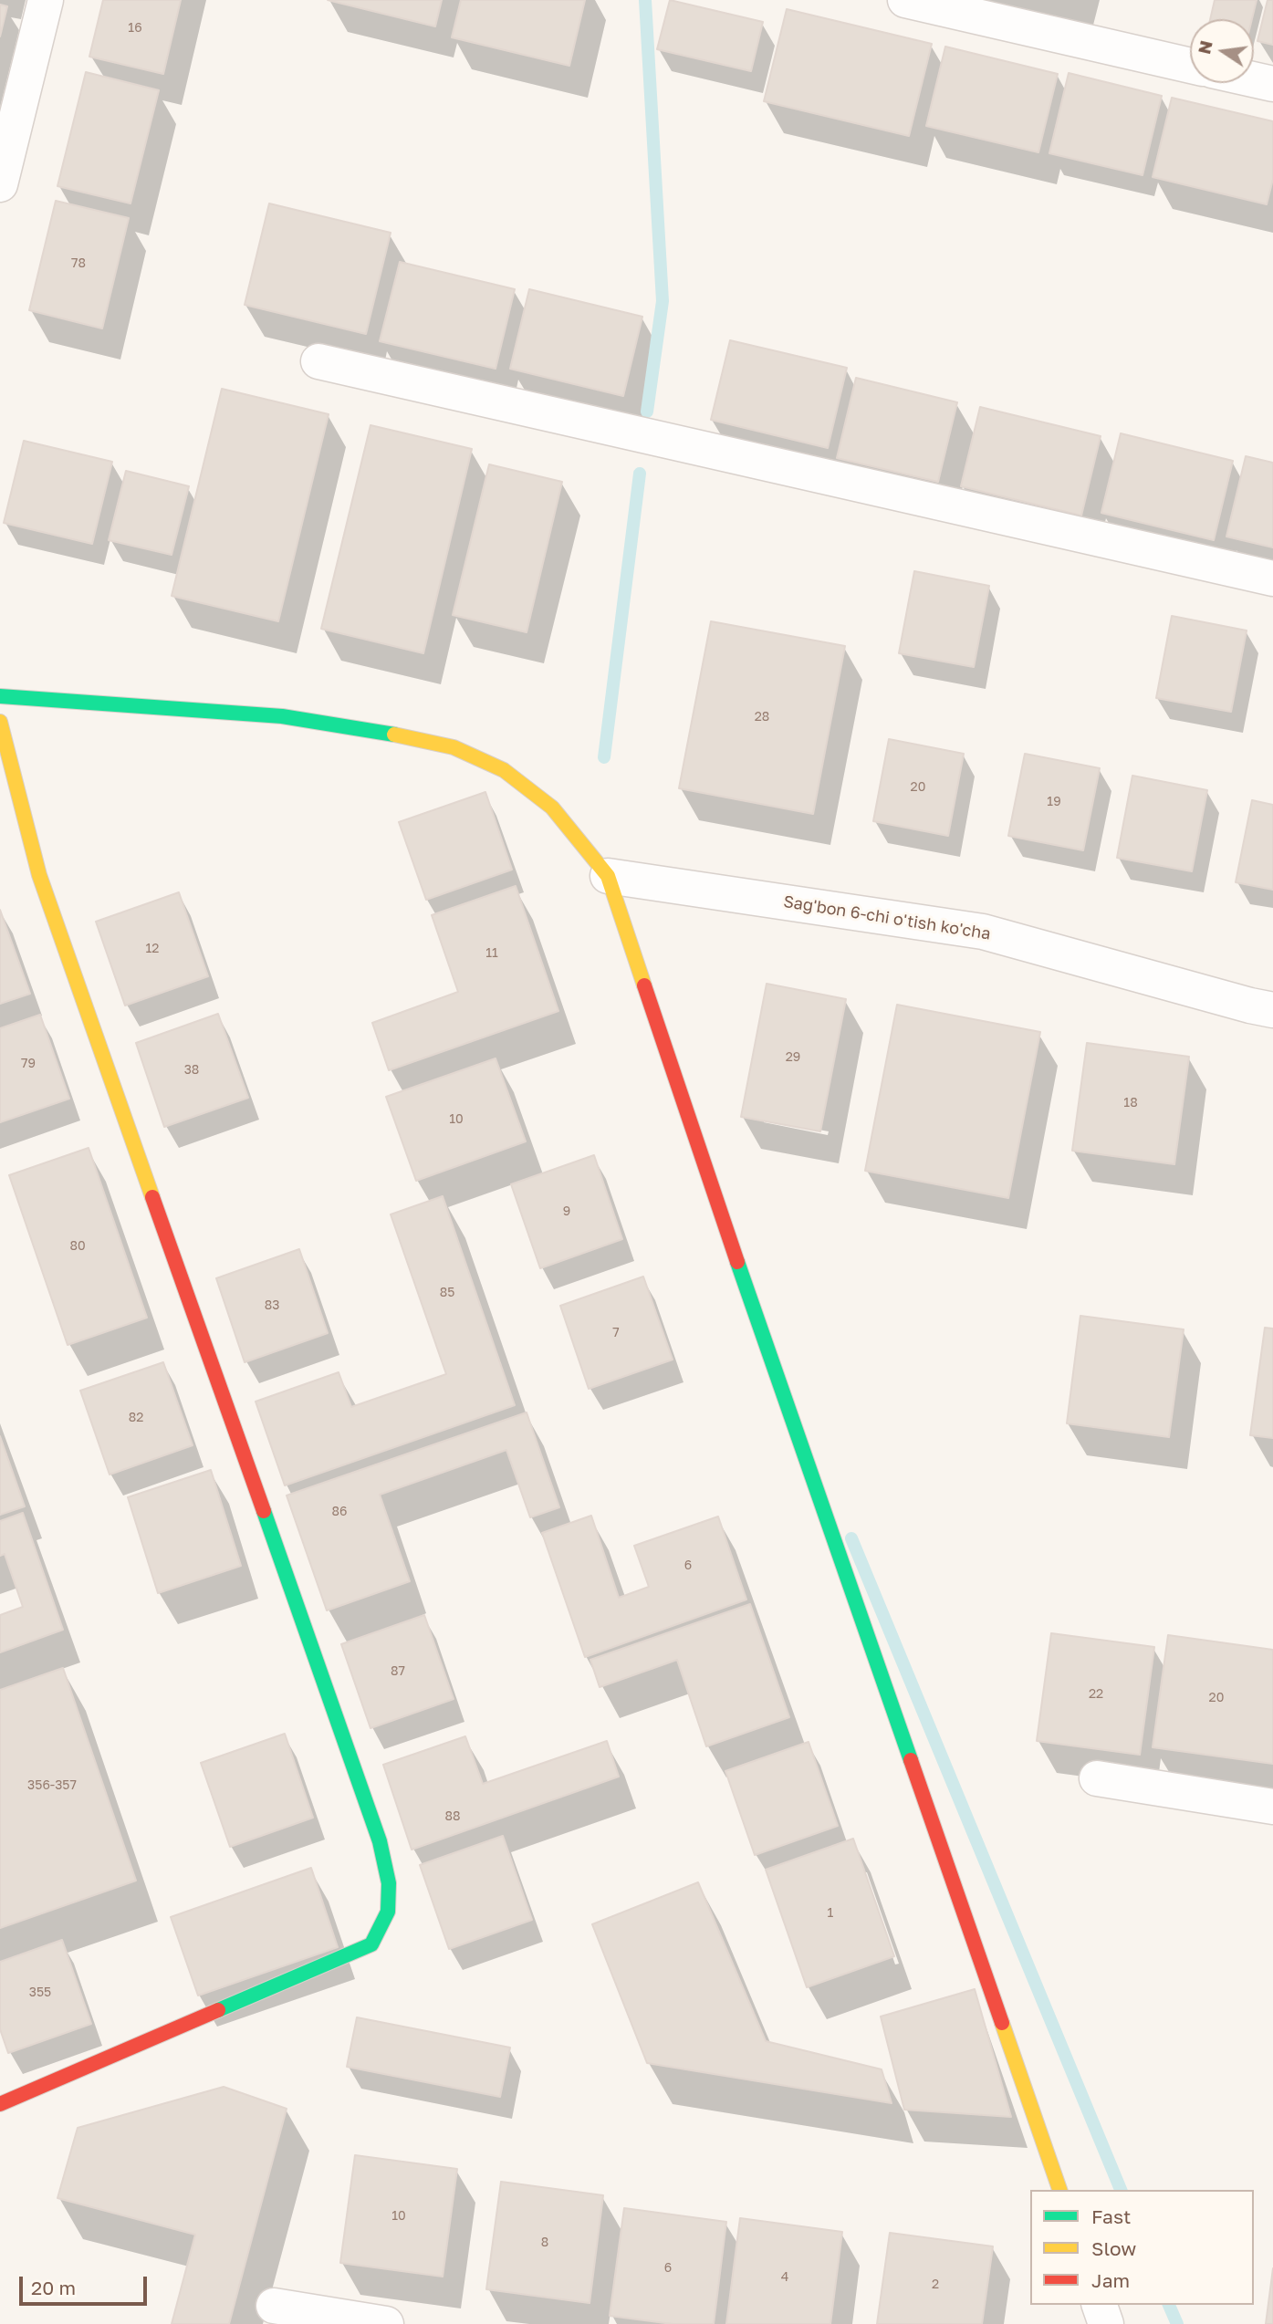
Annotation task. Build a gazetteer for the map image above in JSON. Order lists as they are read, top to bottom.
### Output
{
  "streets": {
    "street": ["Sag'bon 6-chi o'tish ko'cha"]
  },
  "house_numbers": [
    "16",
    "78",
    "28",
    "20",
    "19",
    "12",
    "11",
    "29",
    "79",
    "38",
    "18",
    "10",
    "9",
    "80",
    "85",
    "83",
    "7",
    "82",
    "86",
    "6",
    "87",
    "22",
    "20",
    "356-357",
    "88",
    "1",
    "355",
    "10",
    "8",
    "6",
    "4",
    "2"
  ],
  "legend": ["Fast", "Slow", "Jam"],
  "scale_bar": "20 m",
  "north": "left"
}
